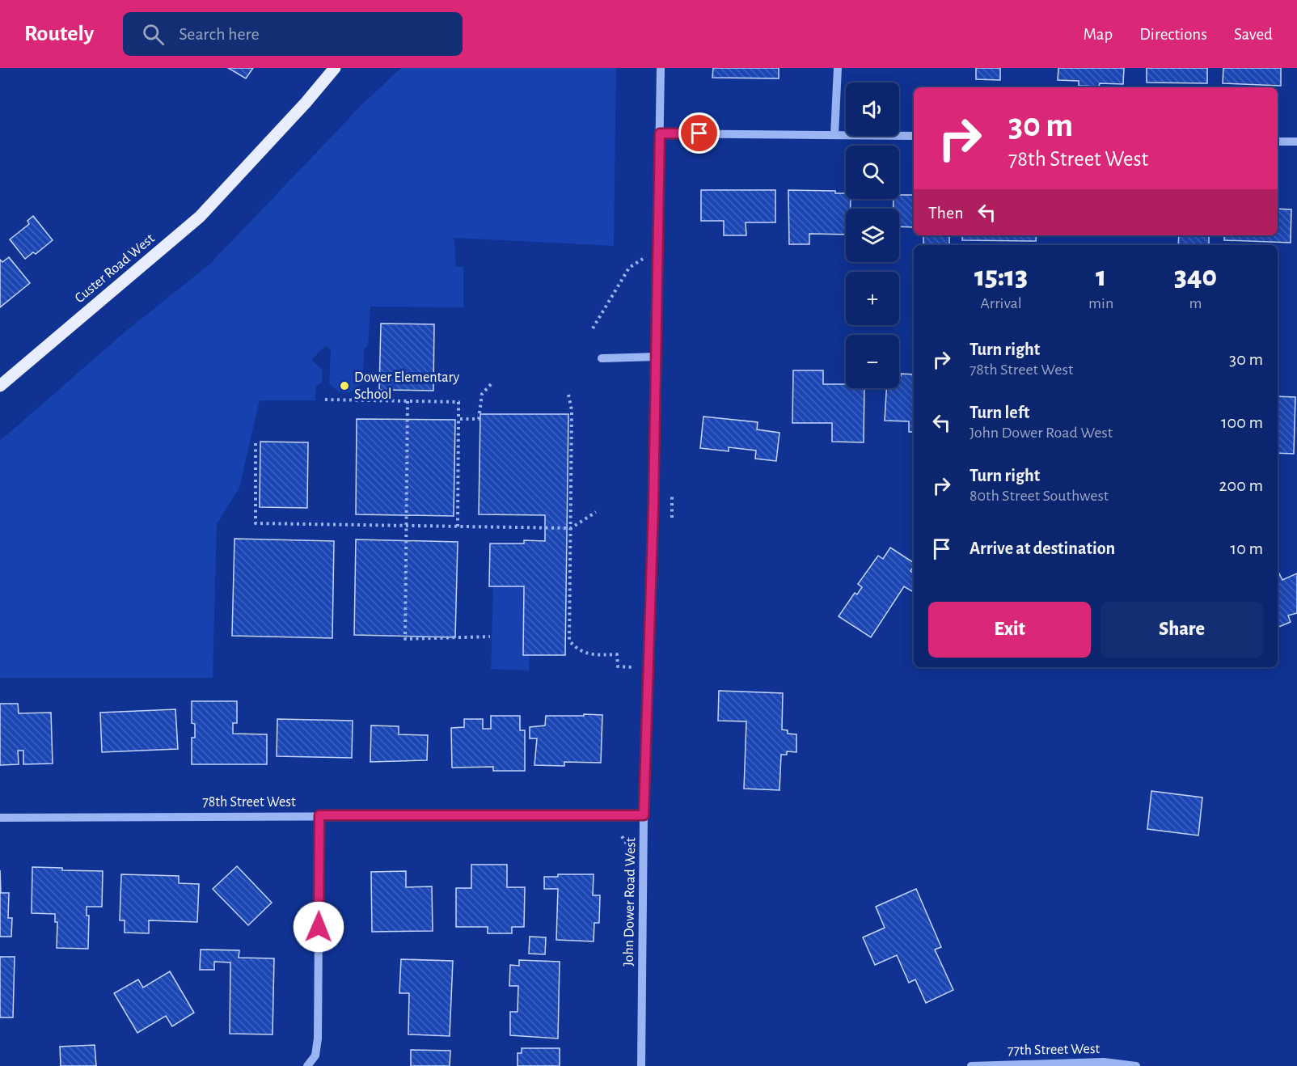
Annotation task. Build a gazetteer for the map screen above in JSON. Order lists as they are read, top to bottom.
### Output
{
  "streets": {
    "main road": ["Custer Road West"],
    "street": ["78th Street West", "John Dower Road West", "77th Street West"]
  },
  "crossings": [
    ["78th Street West", "John Dower Road West"]
  ],
  "places": ["Dower Elementary School"],
  "page": {
    "header": "Routely",
    "search": "Search here",
    "nav": ["Map", "Directions", "Saved"],
    "map_buttons": ["+", "−"],
    "turn": ["30 m", "78th Street West"],
    "then": "Then",
    "eta": [
      "15:13",
      "Arrival",
      "1",
      "min",
      "340",
      "m"
    ],
    "list": [
      {
        "name": "Turn right",
        "note": "78th Street West",
        "value": "30 m"
      },
      {
        "name": "Turn left",
        "note": "John Dower Road West",
        "value": "100 m"
      },
      {
        "name": "Turn right",
        "note": "80th Street Southwest",
        "value": "200 m"
      },
      {
        "name": "Arrive at destination",
        "value": "10 m"
      }
    ],
    "buttons": ["Exit", "Share"]
  }
}
